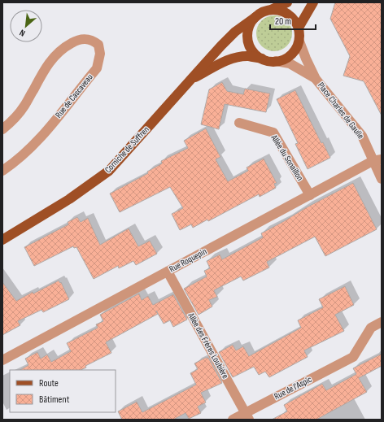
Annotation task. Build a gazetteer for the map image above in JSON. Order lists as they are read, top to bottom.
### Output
{
  "streets": {
    "main road": ["Corniche de Suffren"],
    "street": [
      "Rue de Cascaveau",
      "Place Charles de Gaulle",
      "Allée du Sonaillon",
      "Rue Roquepin",
      "Allée des Frères Loubière",
      "Rue de l'Aspic"
    ]
  },
  "crossings": [
    ["Place Charles de Gaulle", "Corniche de Suffren"],
    ["Place Charles de Gaulle", "Rue Roquepin"],
    ["Allée du Sonaillon", "Rue Roquepin"],
    ["Rue Roquepin", "Allée des Frères Loubière"],
    ["Allée des Frères Loubière", "Rue de l'Aspic"]
  ],
  "legend": ["Route", "Bâtiment"],
  "scale_bar": "20 m",
  "north": "bottom left"
}
